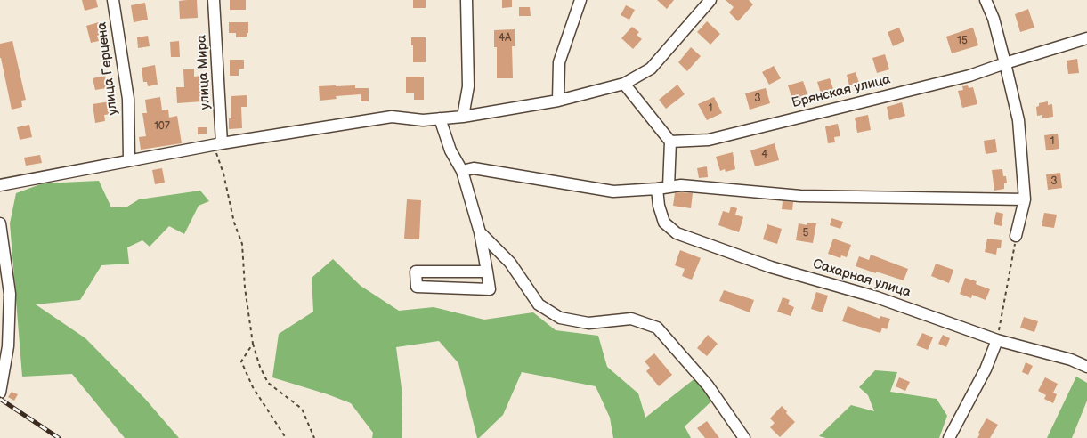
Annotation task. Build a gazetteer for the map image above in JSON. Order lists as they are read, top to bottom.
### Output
{
  "streets": {
    "street": [
      "улица Герцена",
      "улица Мира",
      "Брянская улица",
      "Сахарная улица"
    ]
  },
  "crossings": [
    ["Брянская улица", "Сахарная улица"]
  ],
  "house_numbers": [
    "4А",
    "15",
    "3",
    "1",
    "107",
    "1",
    "4",
    "3",
    "5"
  ]
}
